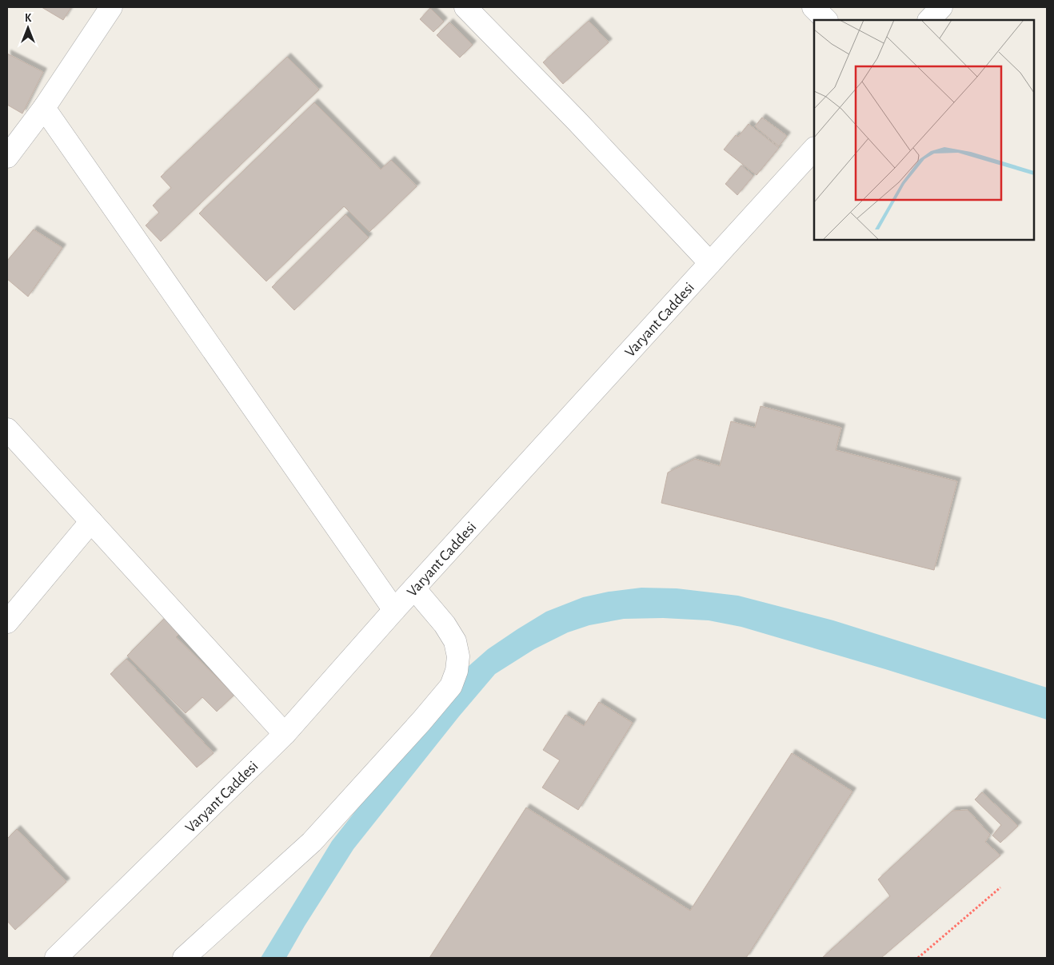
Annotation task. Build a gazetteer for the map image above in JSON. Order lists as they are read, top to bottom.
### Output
{
  "streets": {
    "street": ["Varyant Caddesi"]
  },
  "north": "top"
}
